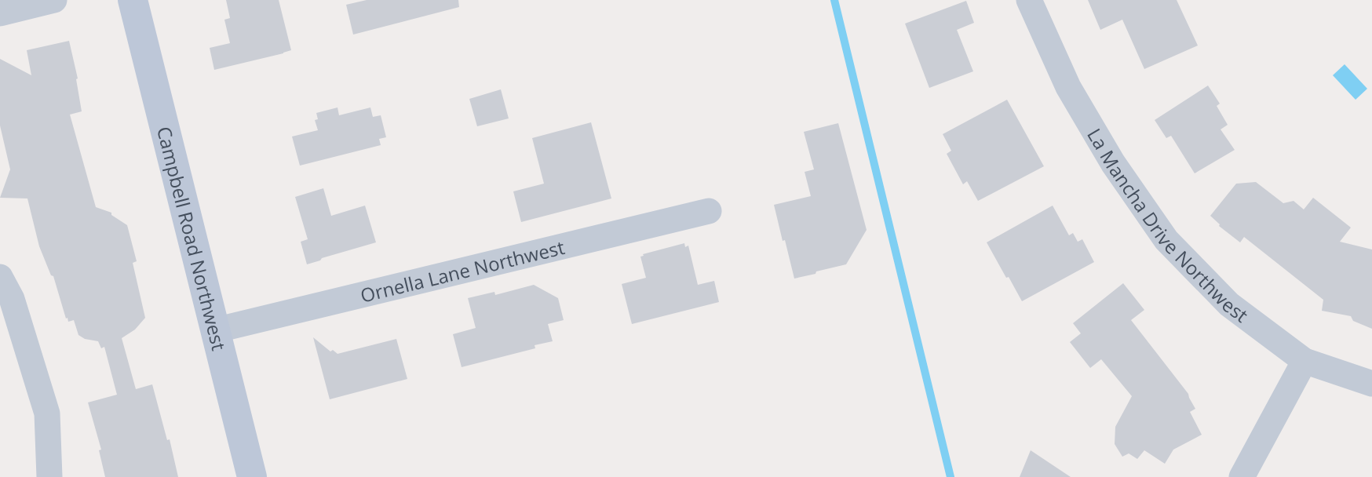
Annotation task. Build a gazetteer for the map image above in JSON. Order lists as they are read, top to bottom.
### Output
{
  "streets": {
    "street": ["La Mancha Drive Northwest", "Campbell Road Northwest", "Ornella Lane Northwest"]
  },
  "crossings": [
    ["Campbell Road Northwest", "Ornella Lane Northwest"]
  ]
}
